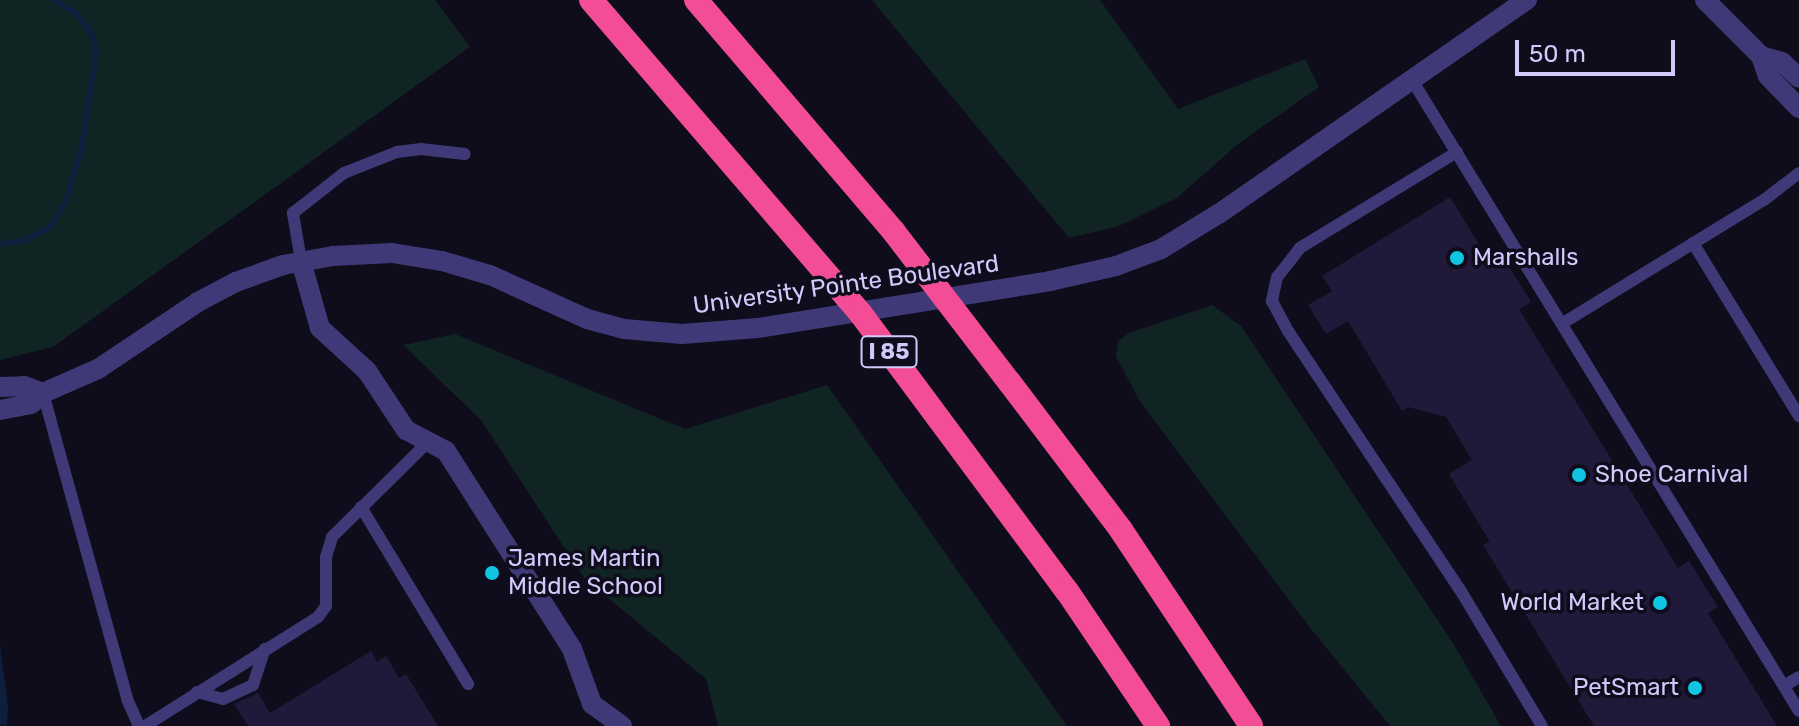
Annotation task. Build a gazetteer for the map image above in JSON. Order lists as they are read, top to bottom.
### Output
{
  "streets": {
    "highway": ["I 85"],
    "street": ["University Pointe Boulevard"]
  },
  "places": [
    "Marshalls",
    "Shoe Carnival",
    "James Martin Middle School",
    "World Market",
    "PetSmart"
  ],
  "scale_bar": "50 m"
}
